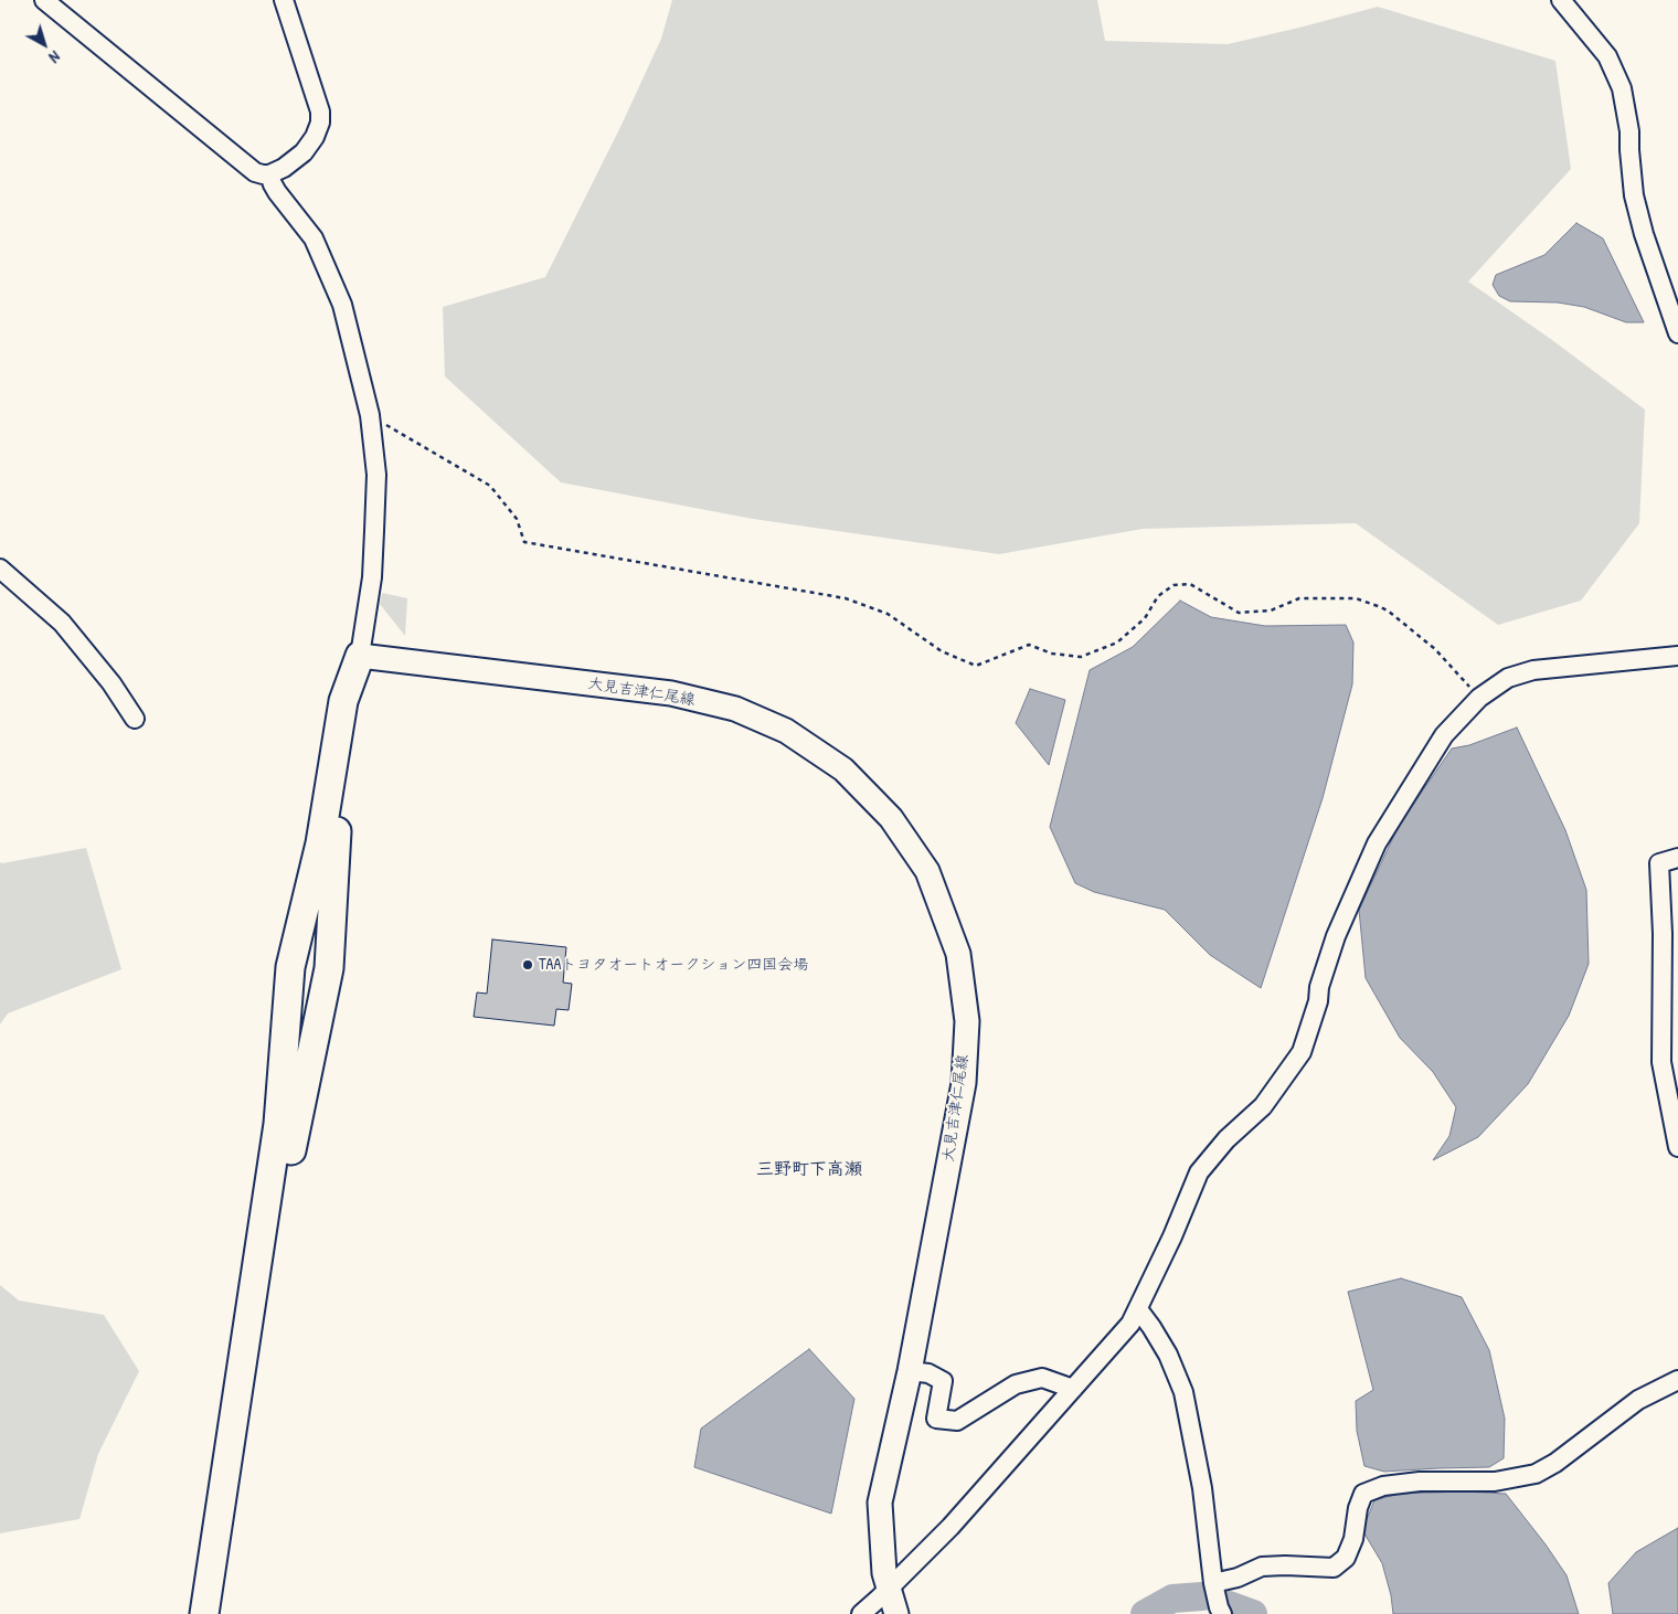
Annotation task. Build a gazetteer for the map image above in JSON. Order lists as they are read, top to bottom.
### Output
{
  "streets": {
    "main road": ["大見吉津仁尾線"]
  },
  "districts": ["三野町下高瀬"],
  "places": ["TAAトヨタオートオークション四国会場"],
  "north": "bottom right"
}
